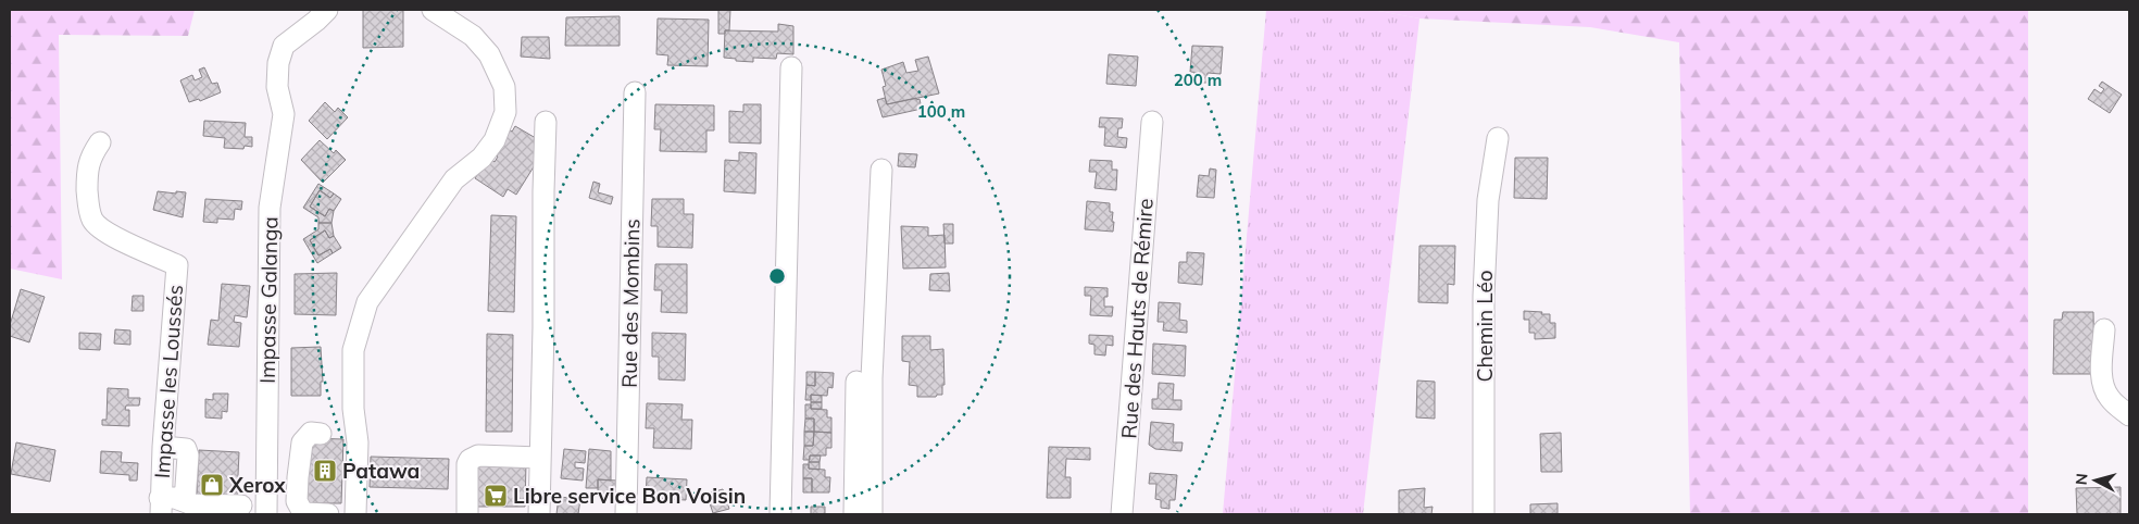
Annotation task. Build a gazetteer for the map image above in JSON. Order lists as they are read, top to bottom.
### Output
{
  "streets": {
    "street": [
      "Impasse Galanga",
      "Rue des Mombins",
      "Rue des Hauts de Rémire",
      "Chemin Léo",
      "Impasse les Loussés"
    ]
  },
  "places": {
    "building": ["Patawa"],
    "shop": ["Xerox"],
    "supermarket": ["Libre service Bon Voisin"]
  },
  "north": "left",
  "rings": ["200 m", "100 m"]
}
